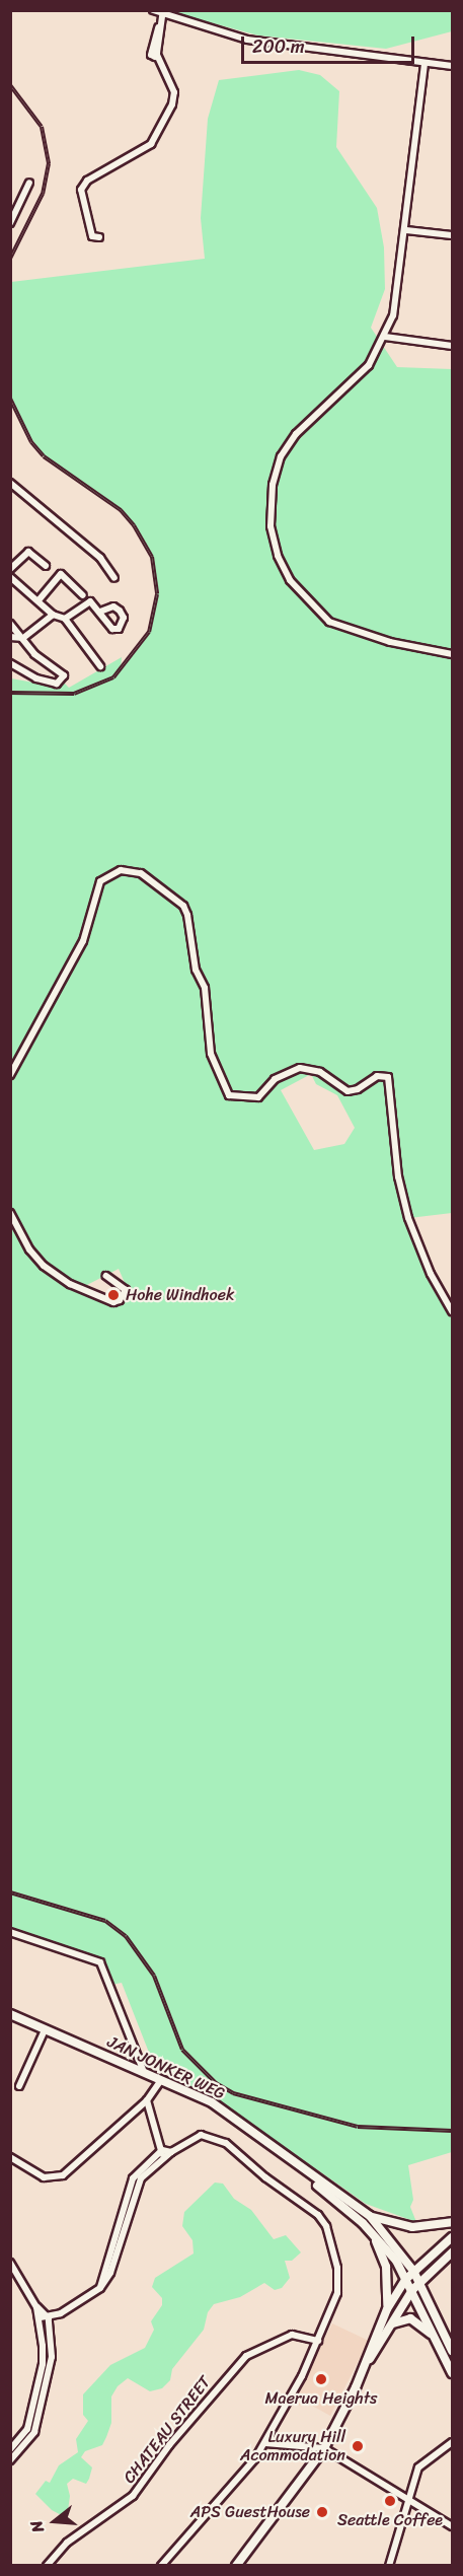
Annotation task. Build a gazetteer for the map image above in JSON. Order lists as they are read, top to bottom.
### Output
{
  "streets": {
    "main road": ["JAN JONKER WEG"],
    "street": ["CHATEAU STREET"]
  },
  "places": [
    "Hohe Windhoek",
    "Maerua Heights",
    "Luxury Hill Acommodation",
    "Seattle Coffee",
    "APS GuestHouse"
  ],
  "scale_bar": "200 m",
  "north": "left"
}
